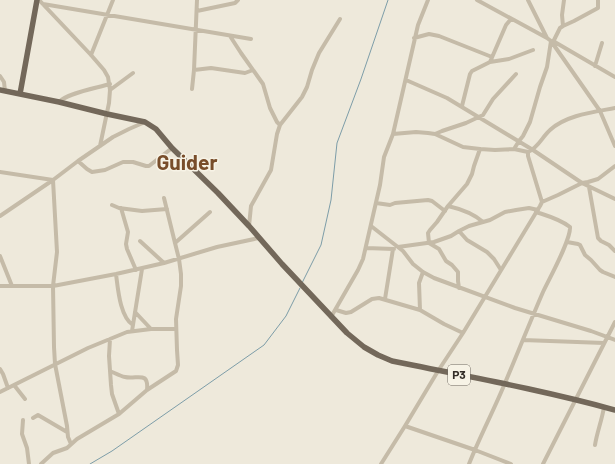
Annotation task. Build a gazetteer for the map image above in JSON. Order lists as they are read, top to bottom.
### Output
{
  "streets": {
    "main road": ["P3"]
  },
  "districts": ["Guider"]
}
